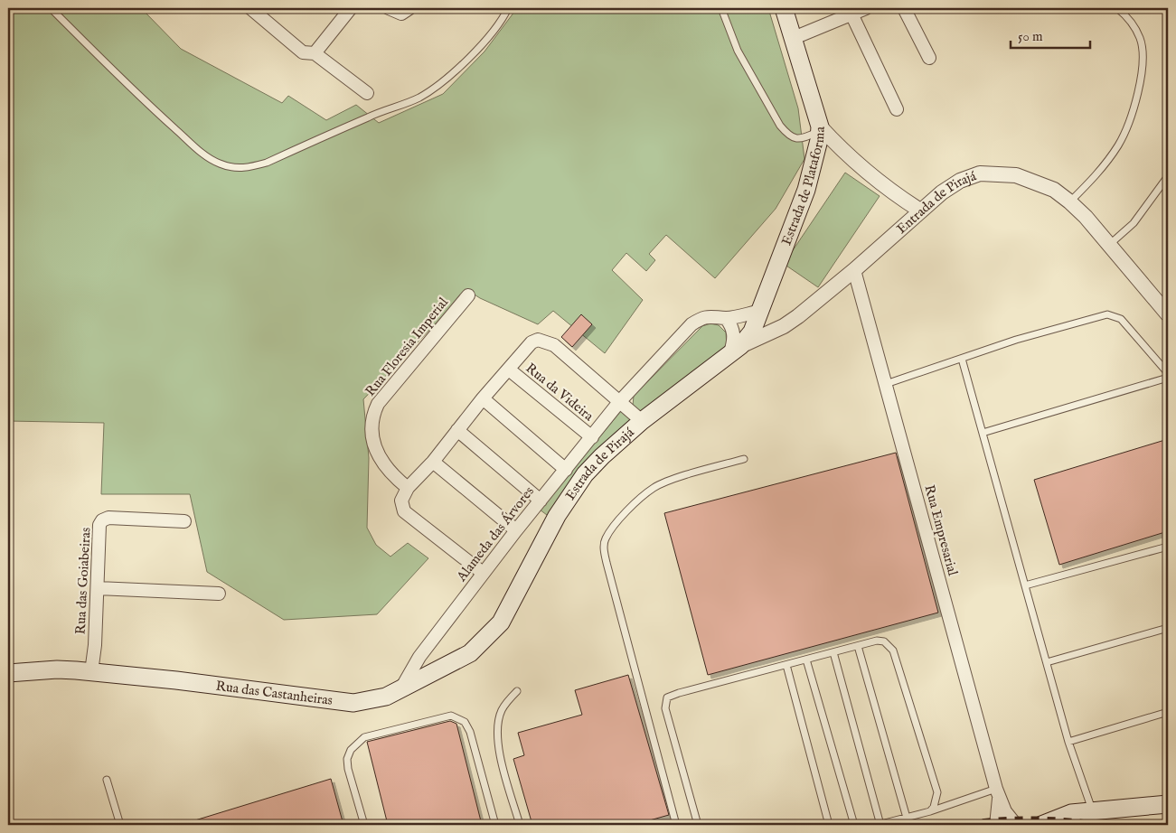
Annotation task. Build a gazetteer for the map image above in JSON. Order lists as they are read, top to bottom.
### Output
{
  "streets": {
    "main road": ["Estrada de Plataforma", "Estrada de Pirajá", "Rua das Castanheiras"],
    "street": [
      "Entrada de Pirajá",
      "Rua Floresia Imperial",
      "Rua da Videira",
      "Rua Empresarial",
      "Alameda das Árvores",
      "Rua das Goiabeiras"
    ]
  },
  "crossings": [
    ["Estrada de Plataforma", "Entrada de Pirajá"],
    ["Estrada de Plataforma", "Estrada de Pirajá"],
    ["Estrada de Plataforma", "Alameda das Árvores"],
    ["Entrada de Pirajá", "Estrada de Pirajá"],
    ["Entrada de Pirajá", "Rua Empresarial"],
    ["Rua da Videira", "Alameda das Árvores"],
    ["Estrada de Pirajá", "Rua das Castanheiras"],
    ["Alameda das Árvores", "Rua das Castanheiras"],
    ["Rua das Goiabeiras", "Rua das Castanheiras"]
  ],
  "scale_bar": "50 m"
}
